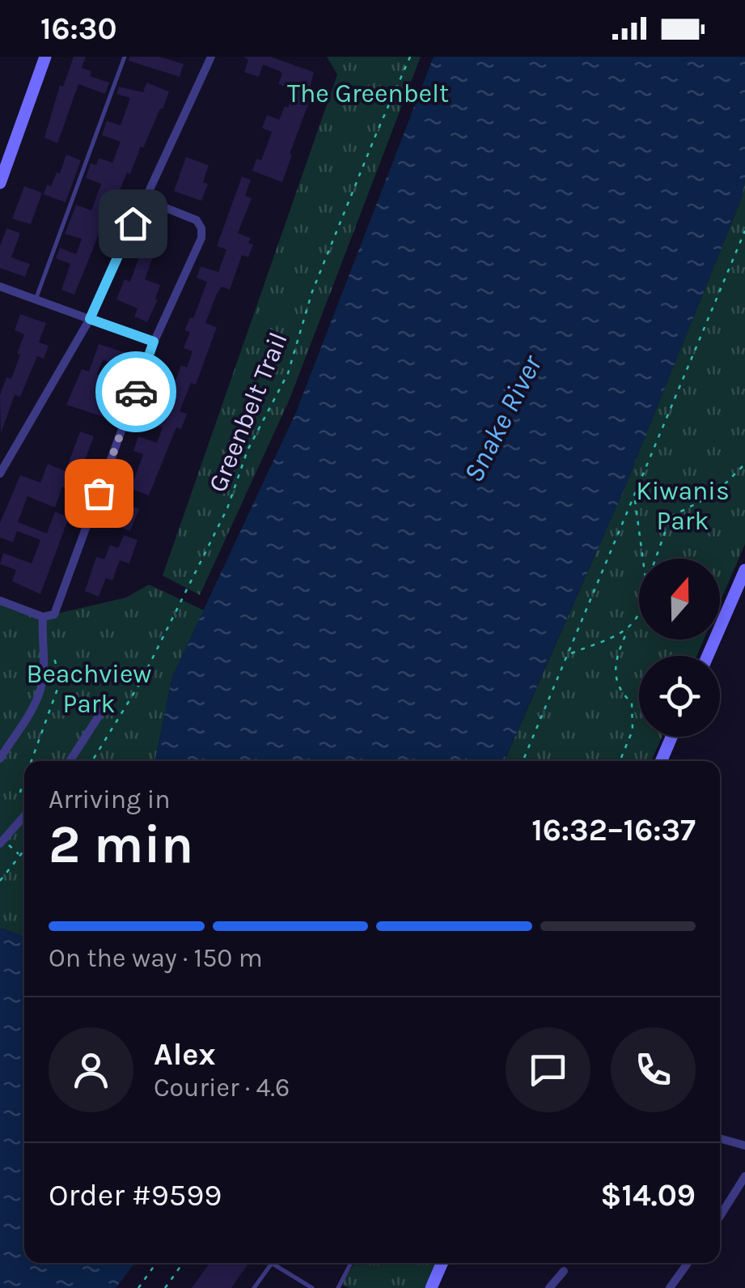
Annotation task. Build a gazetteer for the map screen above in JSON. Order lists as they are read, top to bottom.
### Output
{
  "streets": {
    "path": ["Greenbelt Trail"]
  },
  "water": ["Snake River"],
  "parks": ["The Greenbelt", "Kiwanis Park", "Beachview Park"],
  "north": "top",
  "page": {
    "status": "16:30",
    "heading": ["2 min", "Arriving in", "16:32–16:37"],
    "panel": [
      "Alex",
      "Courier · 4.6",
      "Order #9599",
      "$14.09"
    ],
    "bar": "On the way · 150 m"
  }
}
